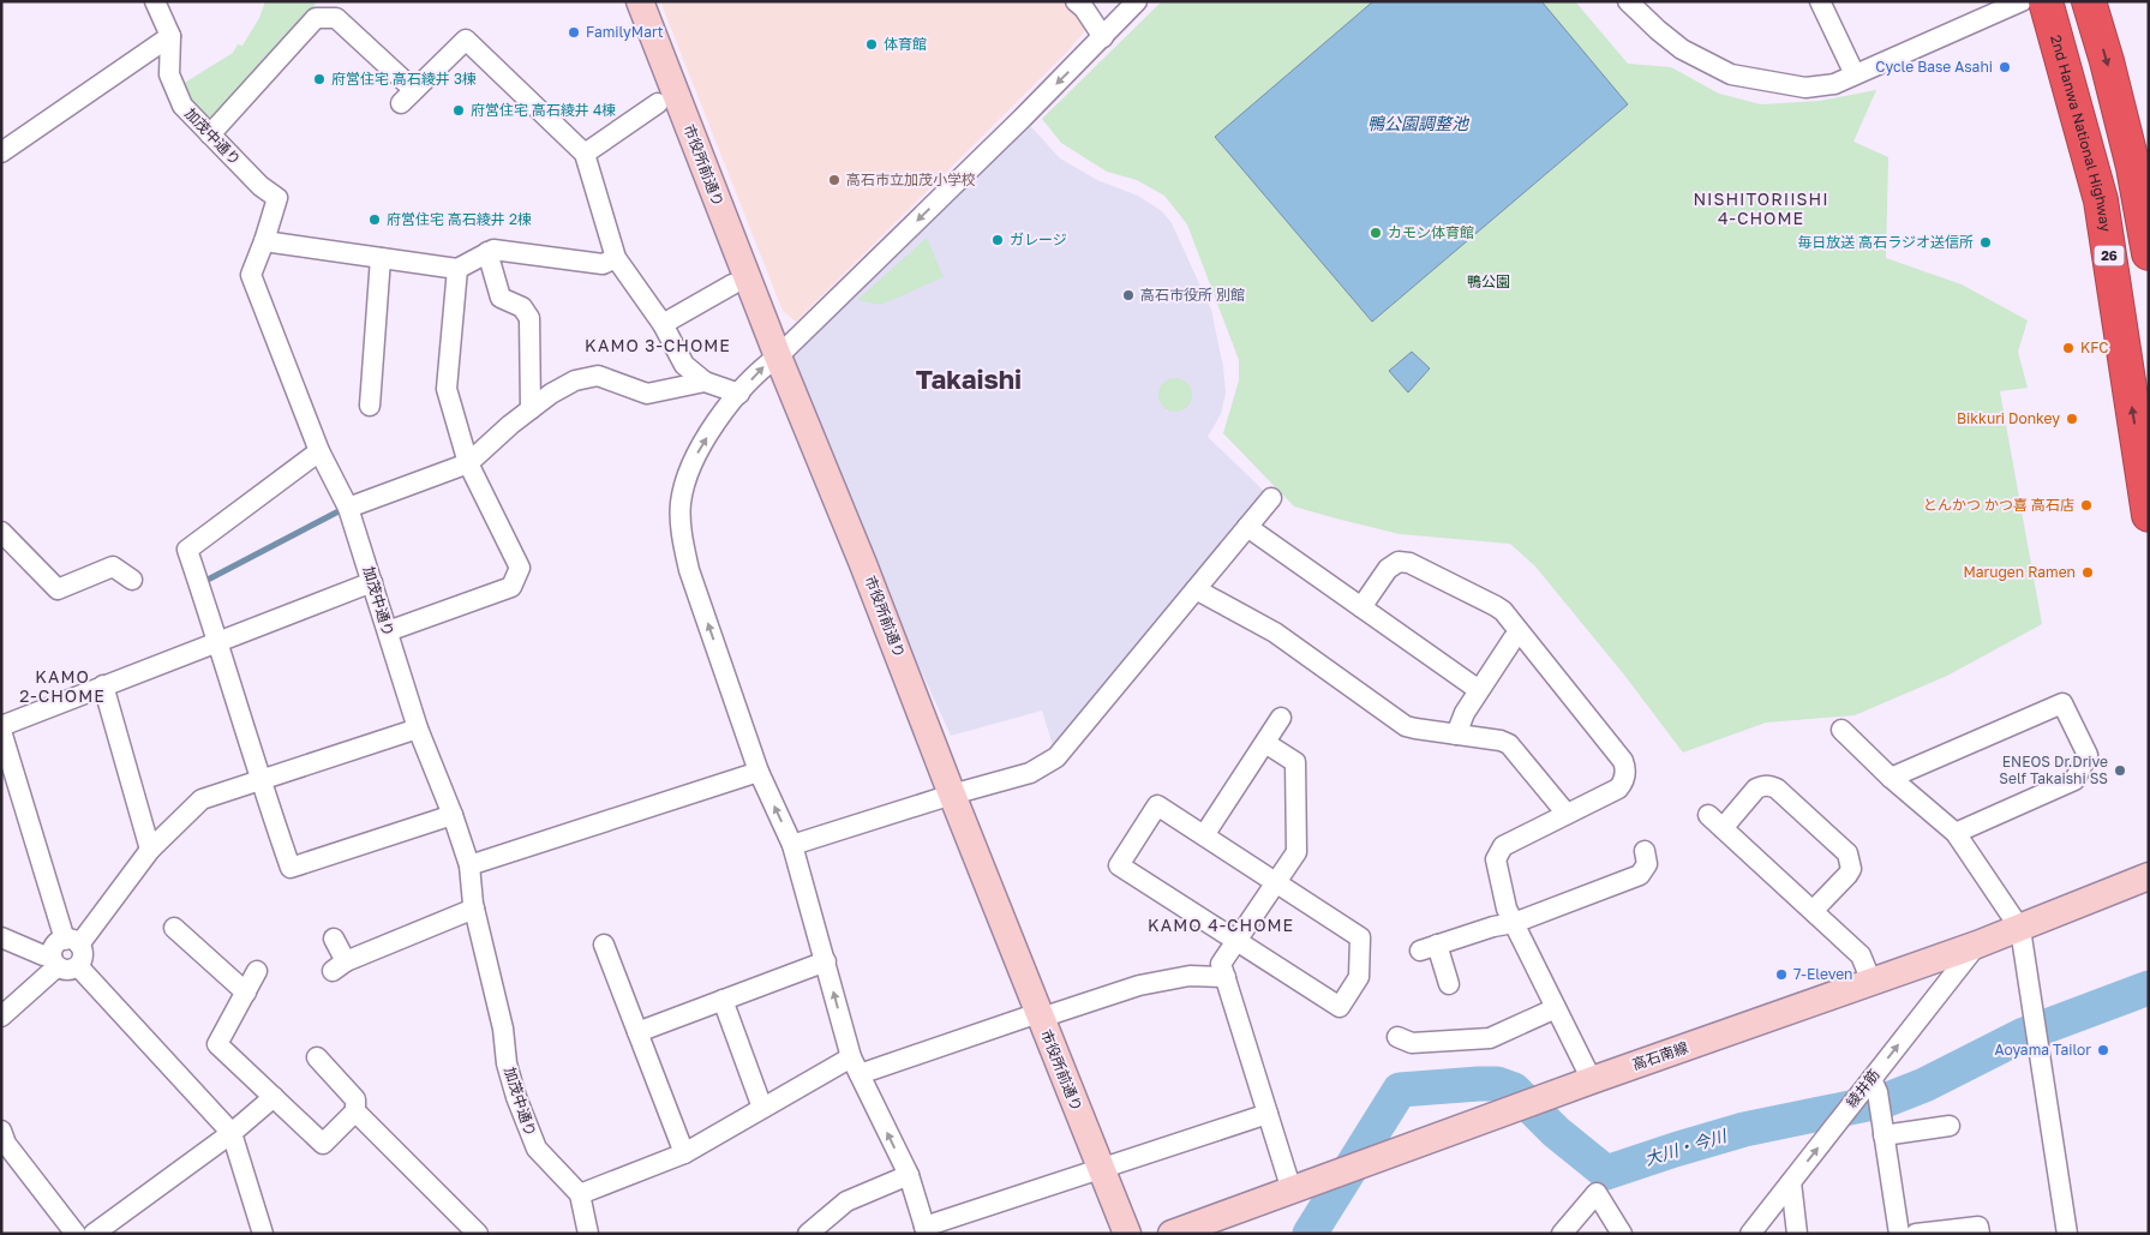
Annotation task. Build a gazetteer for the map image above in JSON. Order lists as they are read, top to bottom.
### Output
{
  "streets": {
    "highway": ["2nd Hanwa National Highway", "26"],
    "street": [
      "加茂中通り",
      "市役所前通り",
      "高石南線",
      "綾井筋"
    ]
  },
  "crossings": [
    ["高石南線", "綾井筋"]
  ],
  "one_way": ["綾井筋"],
  "districts": [
    "NISHITORIISHI 4-CHOME",
    "KAMO 3-CHOME",
    "Takaishi",
    "KAMO 2-CHOME",
    "KAMO 4-CHOME"
  ],
  "water": ["鴨公園調整池", "大川・今川"],
  "parks": ["鴨公園"],
  "places": [
    "FamilyMart",
    "体育館",
    "Cycle Base Asahi",
    "府営住宅 高石綾井 3棟",
    "府営住宅 高石綾井 4棟",
    "高石市立加茂小学校",
    "府営住宅 高石綾井 2棟",
    "カモン体育館",
    "ガレージ",
    "毎日放送 高石ラジオ送信所",
    "高石市役所 別館",
    "KFC",
    "Bikkuri Donkey",
    "とんかつ かつ喜 高石店",
    "Marugen Ramen",
    "ENEOS Dr.Drive Self Takaishi SS",
    "7-Eleven",
    "Aoyama Tailor"
  ]
}
